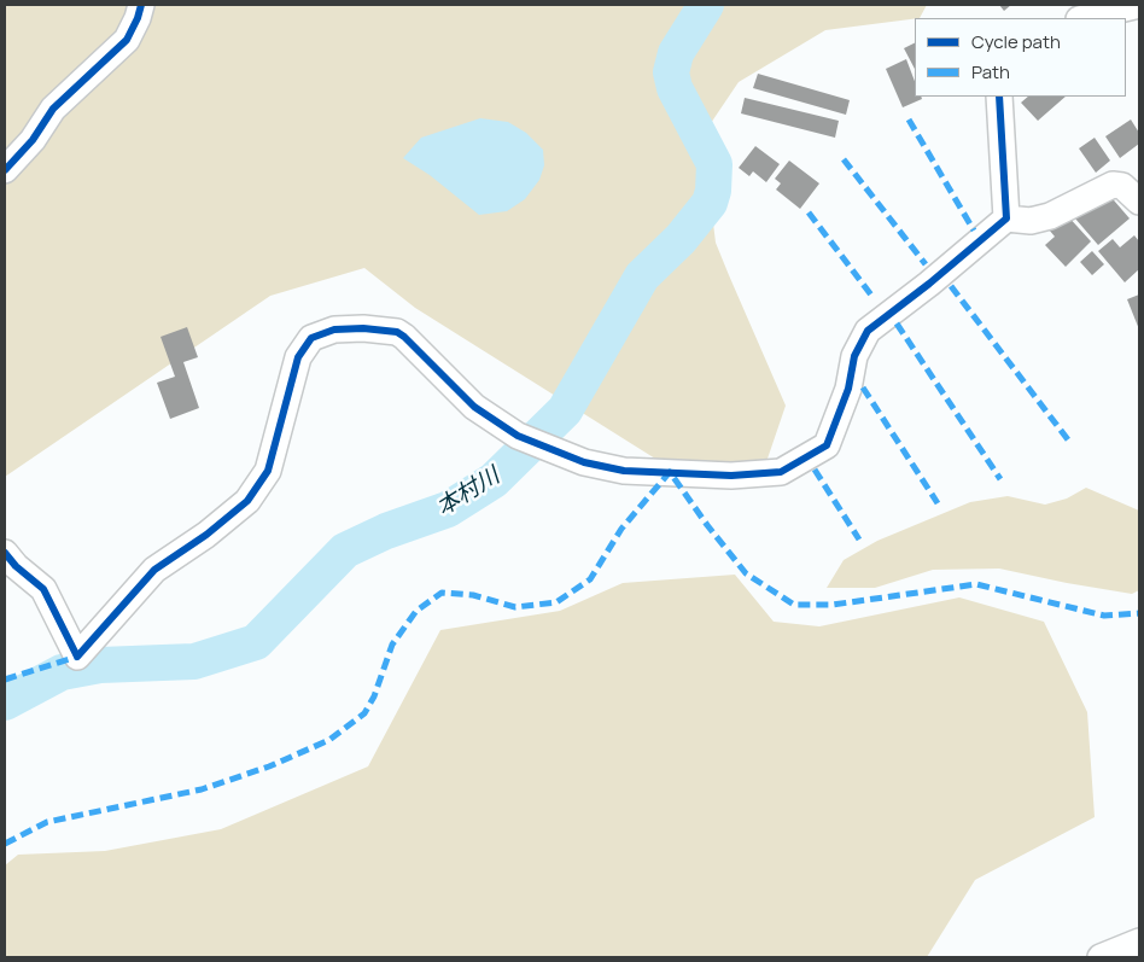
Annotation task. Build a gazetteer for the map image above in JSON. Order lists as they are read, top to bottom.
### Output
{
  "water": ["本村川"],
  "legend": ["Cycle path", "Path"]
}
